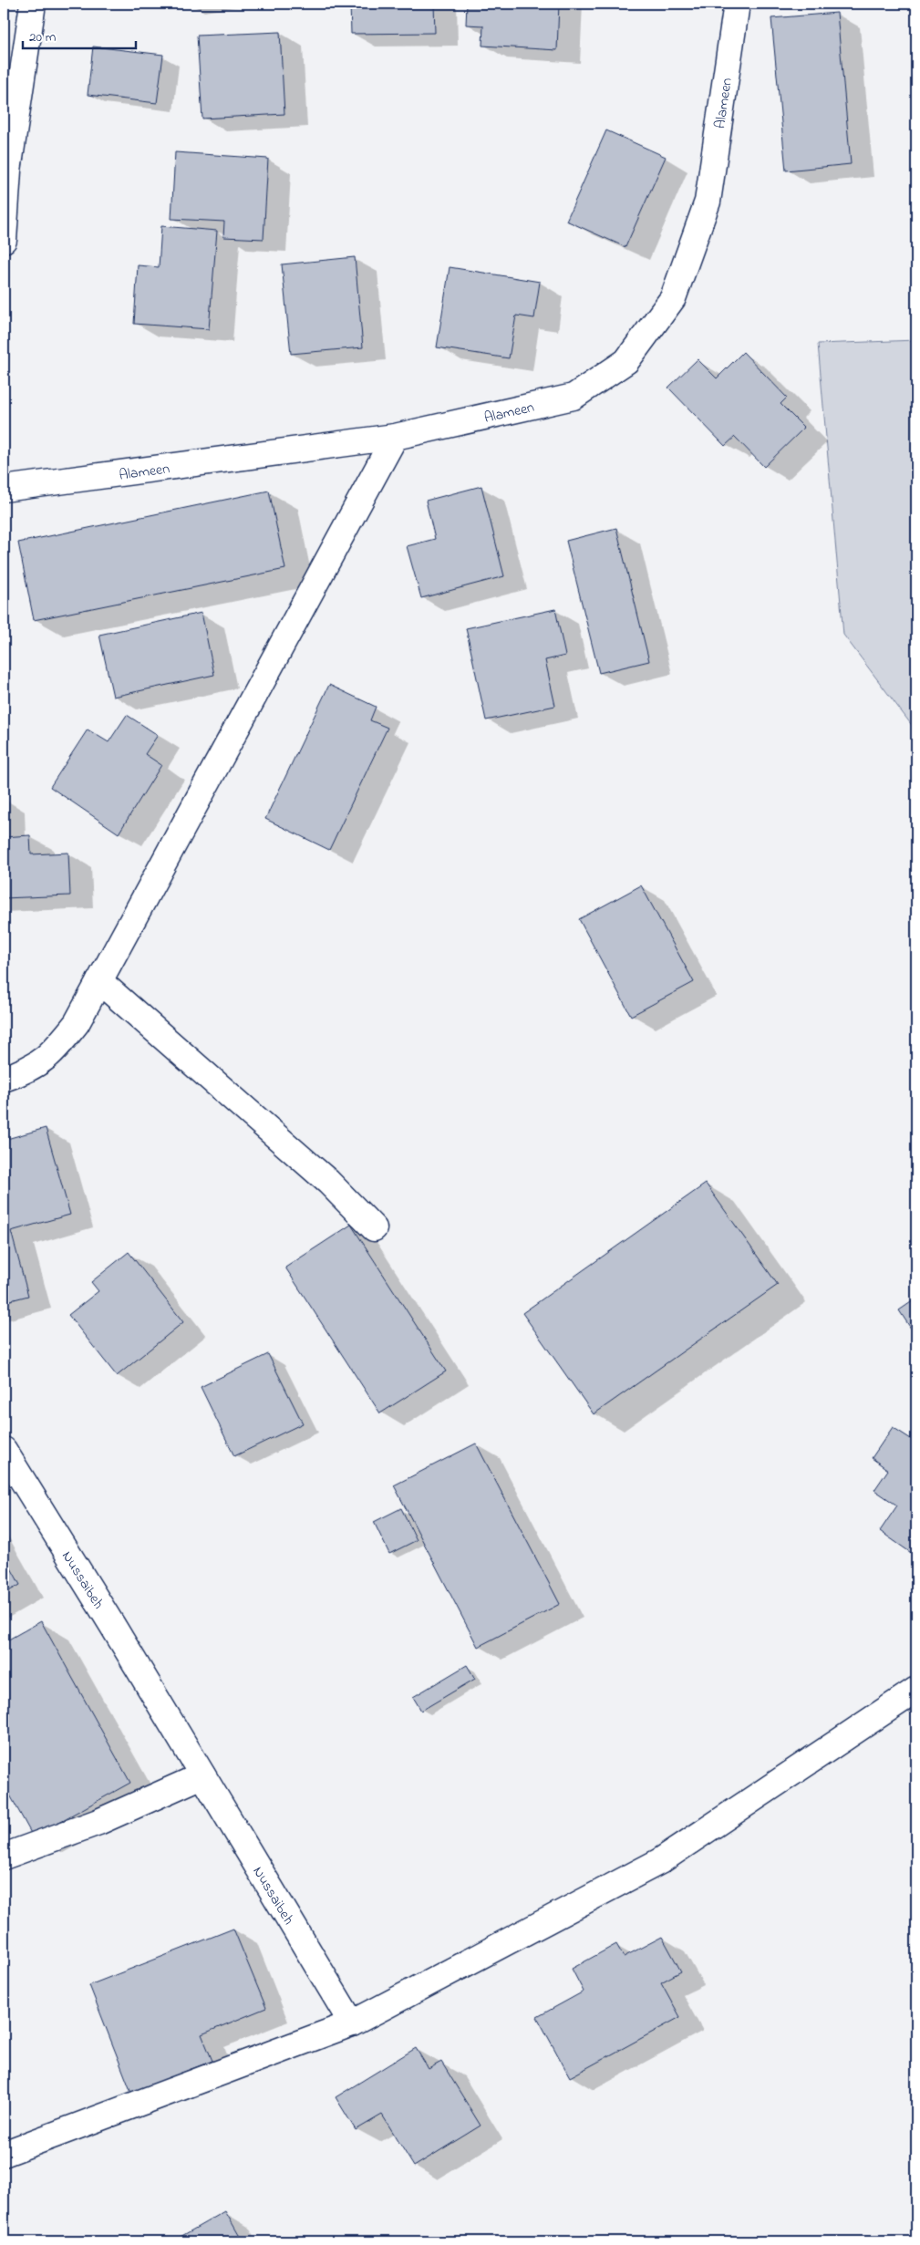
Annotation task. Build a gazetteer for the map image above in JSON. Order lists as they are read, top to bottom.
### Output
{
  "streets": {
    "street": ["Alameen", "Nussaibeh"]
  },
  "scale_bar": "20 m"
}
